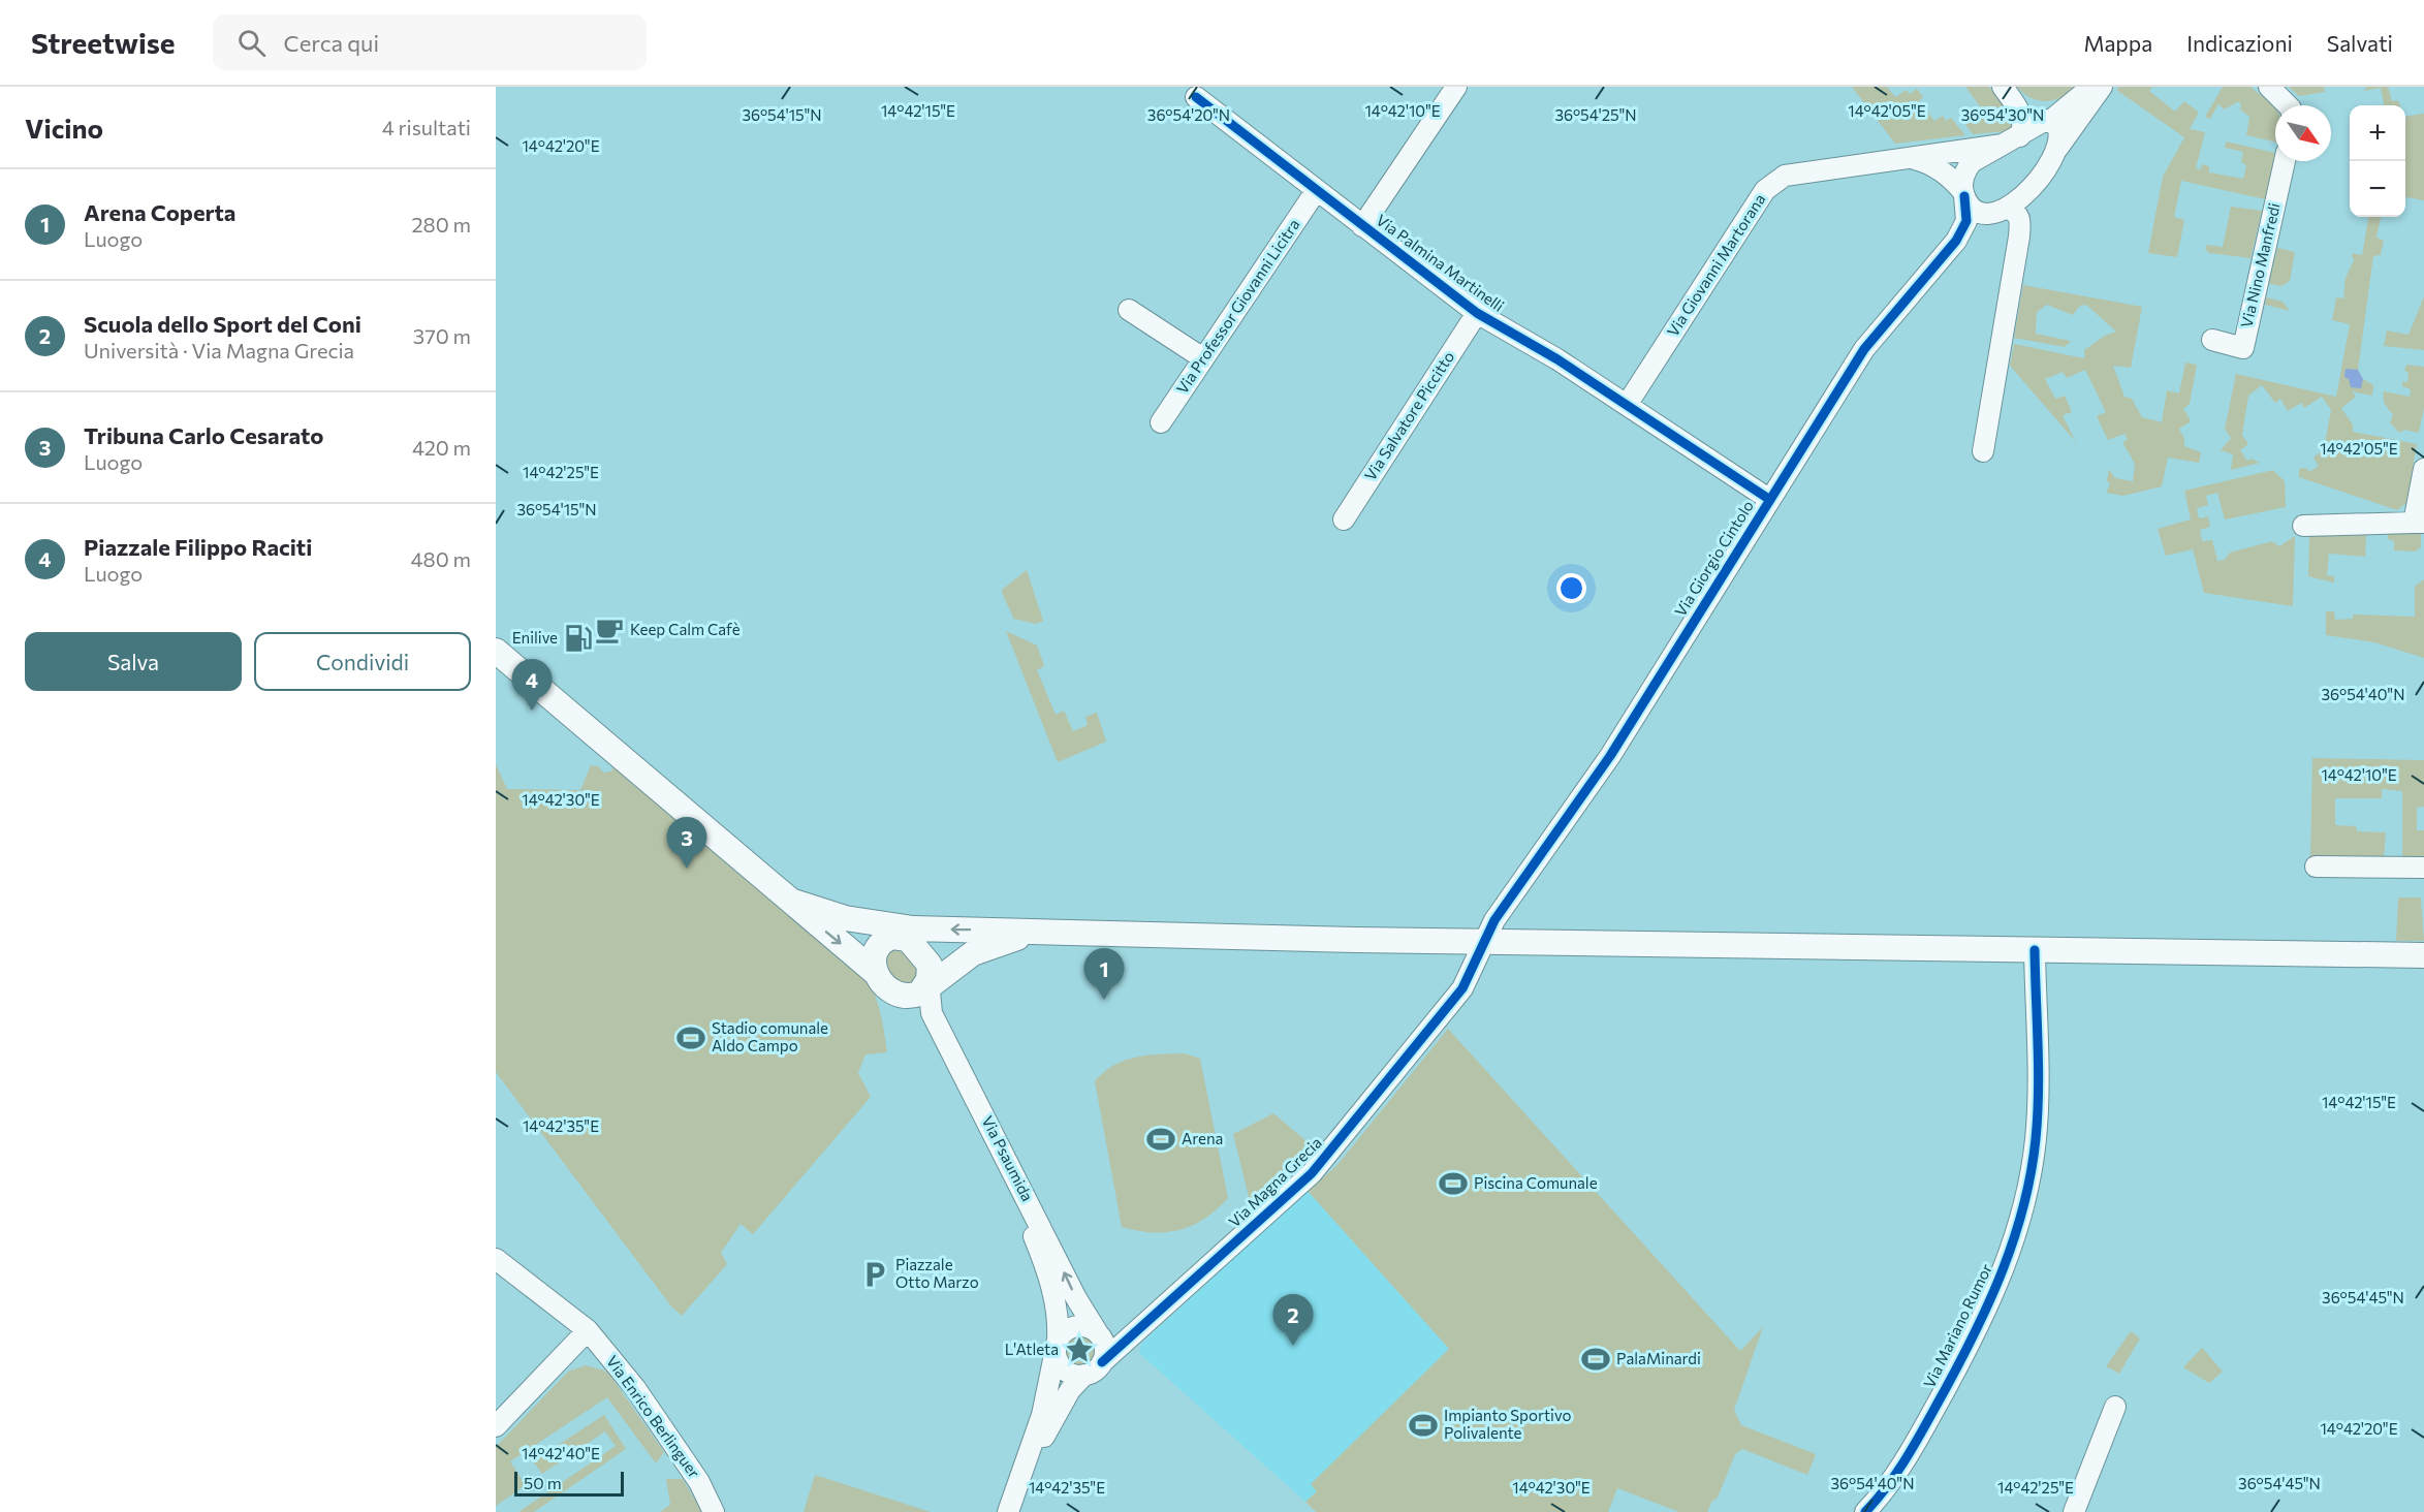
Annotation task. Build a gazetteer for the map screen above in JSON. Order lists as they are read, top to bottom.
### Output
{
  "streets": {
    "street": [
      "Via Palmina Martinelli",
      "Via Giovanni Martorana",
      "Via Nino Manfredi",
      "Via Professor Giovanni Licitra",
      "Via Salvatore Piccitto",
      "Via Giorgio Cintolo",
      "Via Psaumida",
      "Via Magna Grecia",
      "Via Mariano Rumor",
      "Via Enrico Berlinguer"
    ]
  },
  "crossings": [
    ["Via Palmina Martinelli", "Via Giovanni Martorana"],
    ["Via Palmina Martinelli", "Via Professor Giovanni Licitra"],
    ["Via Palmina Martinelli", "Via Salvatore Piccitto"],
    ["Via Palmina Martinelli", "Via Giorgio Cintolo"],
    ["Via Giovanni Martorana", "Via Giorgio Cintolo"],
    ["Via Giorgio Cintolo", "Via Magna Grecia"],
    ["Via Psaumida", "Via Magna Grecia"]
  ],
  "places": {
    "cafe": ["Keep Calm Cafè"],
    "fuel station": ["Enilive"],
    "sports": [
      "Stadio comunale Aldo Campo",
      "Arena",
      "Piscina Comunale",
      "PalaMinardi",
      "Impianto Sportivo Polivalente"
    ],
    "parking": ["Piazzale Otto Marzo"],
    "place": ["L'Atleta"]
  },
  "scale_bar": "50 m",
  "north": "bottom right",
  "page": {
    "header": "Streetwise",
    "search": "Cerca qui",
    "nav": ["Mappa", "Indicazioni", "Salvati"],
    "heading": ["Vicino", "4 risultati"],
    "map_buttons": ["+", "−"],
    "list": [
      {
        "mark": "1",
        "name": "Arena Coperta",
        "note": "Luogo",
        "value": "280 m"
      },
      {
        "mark": "2",
        "name": "Scuola dello Sport del Coni",
        "note": "Università · Via Magna Grecia",
        "value": "370 m"
      },
      {
        "mark": "3",
        "name": "Tribuna Carlo Cesarato",
        "note": "Luogo",
        "value": "420 m"
      },
      {
        "mark": "4",
        "name": "Piazzale Filippo Raciti",
        "note": "Luogo",
        "value": "480 m"
      }
    ],
    "buttons": ["Salva", "Condividi"],
    "pins": [
      "4",
      "3",
      "1",
      "2"
    ],
    "scale": "50 m"
  },
  "coordinates": [
    "14°42'15\"E",
    "14°42'10\"E",
    "14°42'05\"E",
    "36°54'15\"N",
    "36°54'20\"N",
    "36°54'25\"N",
    "36°54'30\"N",
    "14°42'20\"E",
    "14°42'25\"E",
    "36°54'40\"N",
    "14°42'30\"E",
    "14°42'35\"E",
    "36°54'45\"N",
    "14°42'40\"E"
  ]
}
